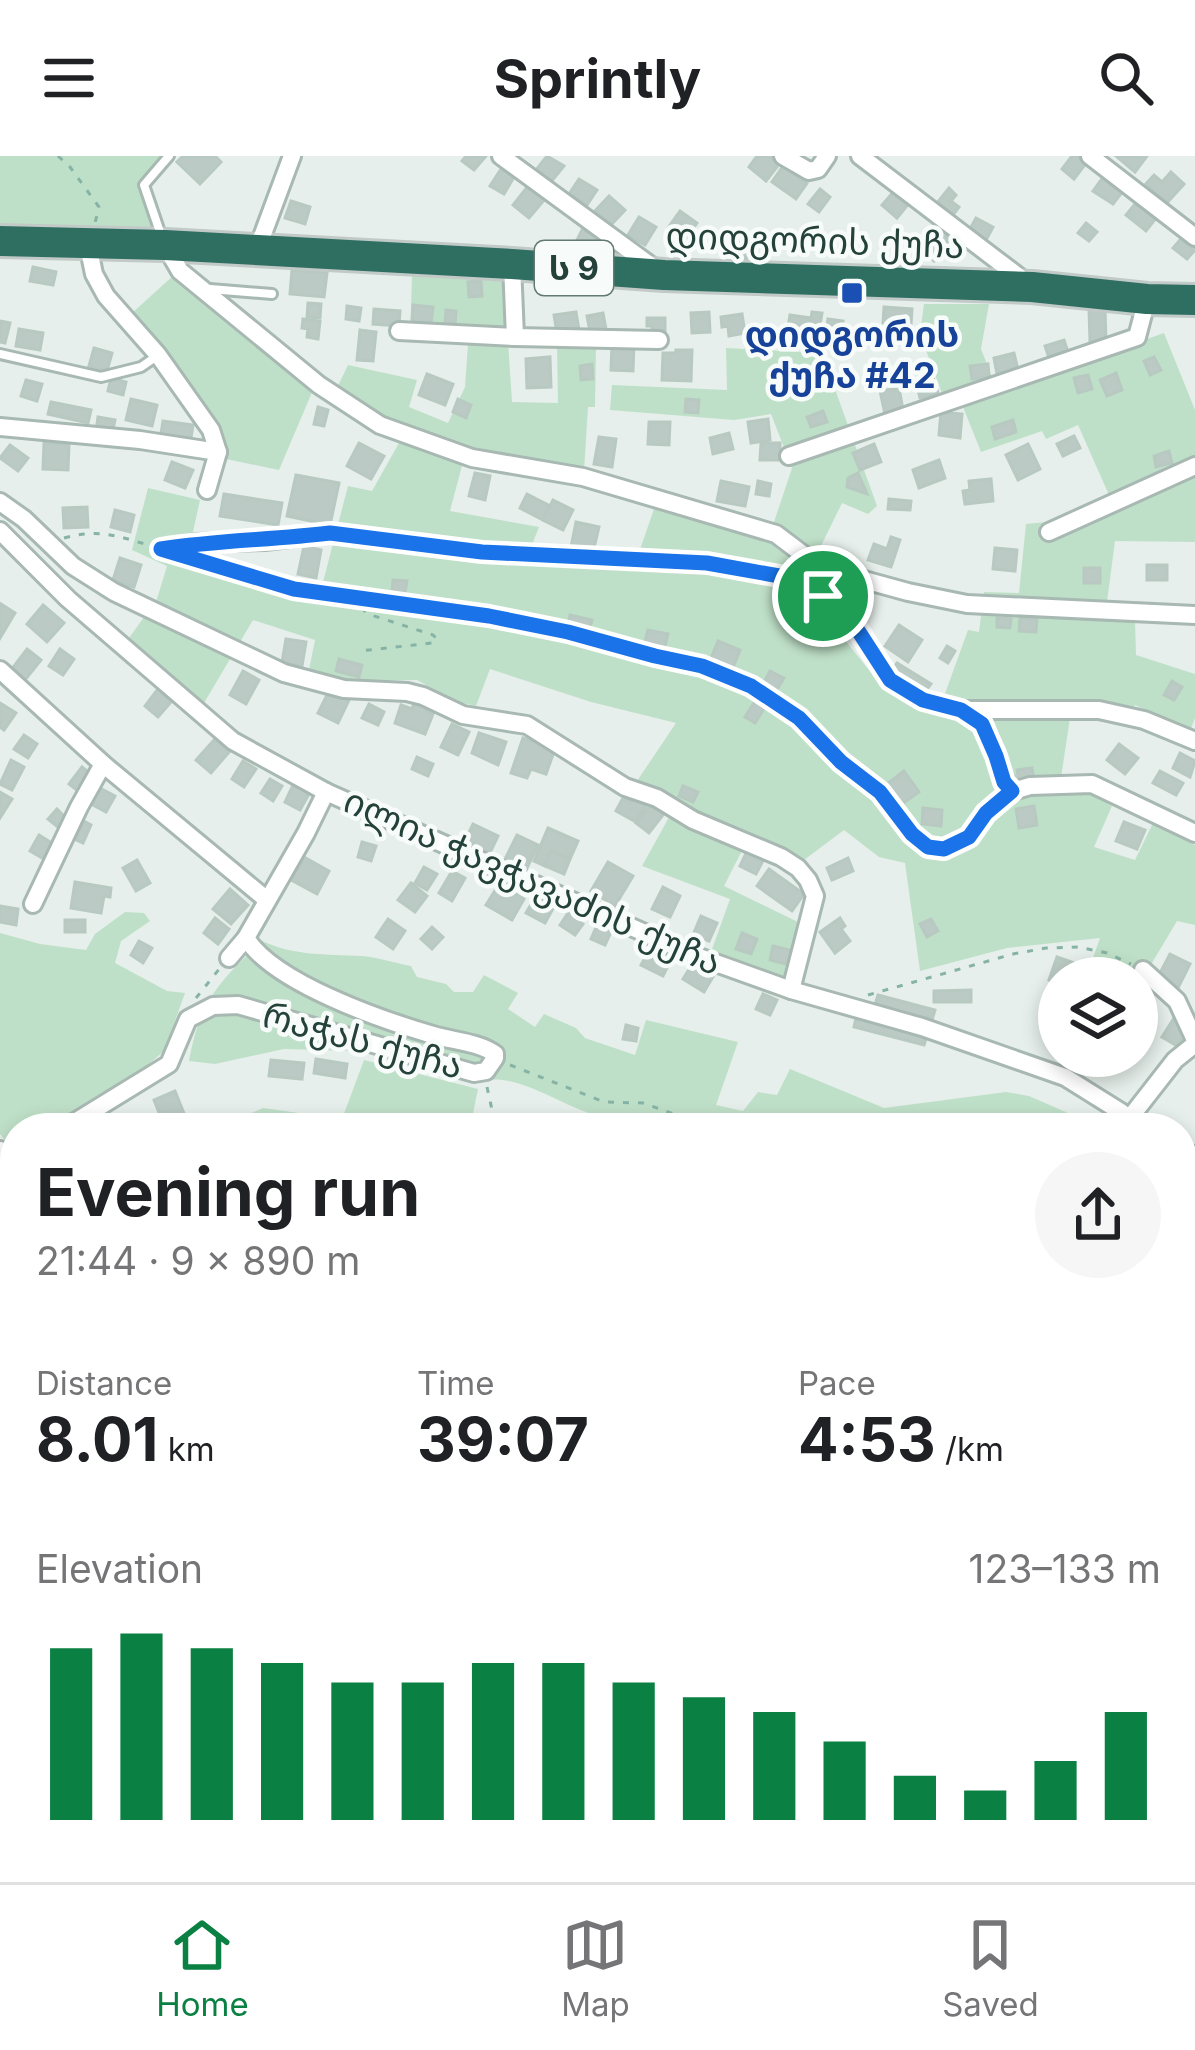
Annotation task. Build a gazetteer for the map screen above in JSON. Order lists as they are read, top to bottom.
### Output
{
  "streets": {
    "highway": ["დიდგორის ქუჩა", "ს 9"],
    "street": ["ილია ჭავჭავაძის ქუჩა", "რაჭას ქუჩა"]
  },
  "places": {
    "transit": ["დიდგორის ქუჩა #42"]
  },
  "page": {
    "header": "Sprintly",
    "heading": ["Evening run", "21:44 · 9 × 890 m"],
    "stats": [
      ["Distance", "8.01 km"],
      ["Time", "39:07"],
      ["Pace", "4:53 /km"]
    ],
    "chart": ["Elevation", "123–133 m"],
    "tabs": ["Home", "Map", "Saved"]
  }
}
